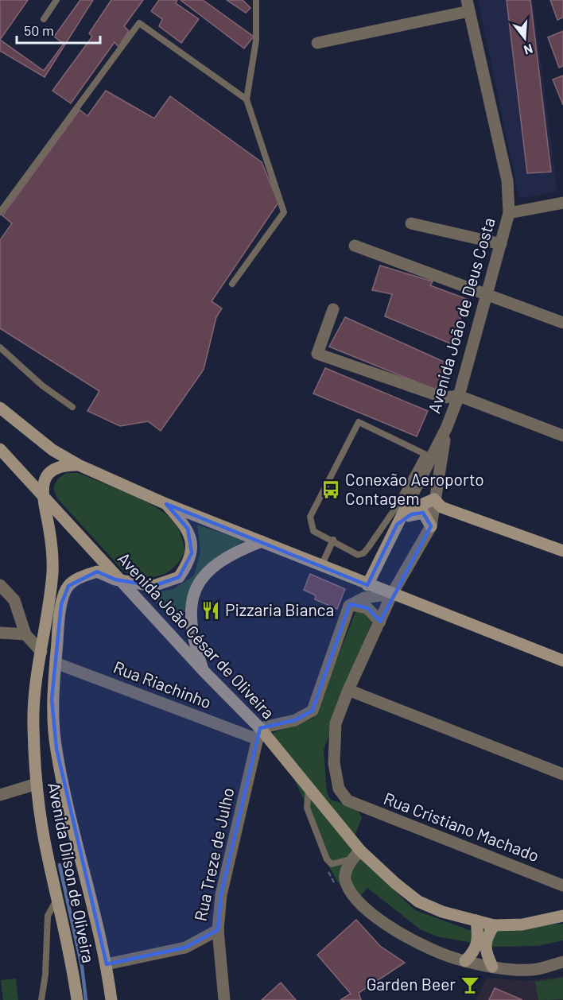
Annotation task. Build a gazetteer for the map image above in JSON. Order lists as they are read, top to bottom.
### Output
{
  "streets": {
    "main road": ["Avenida João de Deus Costa", "Avenida João César de Oliveira", "Avenida Dilson de Oliveira"],
    "street": ["Rua Riachinho", "Rua Cristiano Machado", "Rua Treze de Julho"]
  },
  "crossings": [
    ["Avenida João de Deus Costa", "Rua Cristiano Machado"],
    ["Avenida João César de Oliveira", "Rua Riachinho"],
    ["Avenida João César de Oliveira", "Rua Treze de Julho"],
    ["Avenida João César de Oliveira", "Avenida Dilson de Oliveira"],
    ["Rua Riachinho", "Rua Treze de Julho"],
    ["Rua Riachinho", "Avenida Dilson de Oliveira"],
    ["Rua Treze de Julho", "Avenida Dilson de Oliveira"]
  ],
  "places": {
    "bus stop": ["Conexão Aeroporto Contagem"],
    "restaurant": ["Pizzaria Bianca"],
    "bar": ["Garden Beer"]
  },
  "scale_bar": "50 m",
  "north": "bottom"
}
